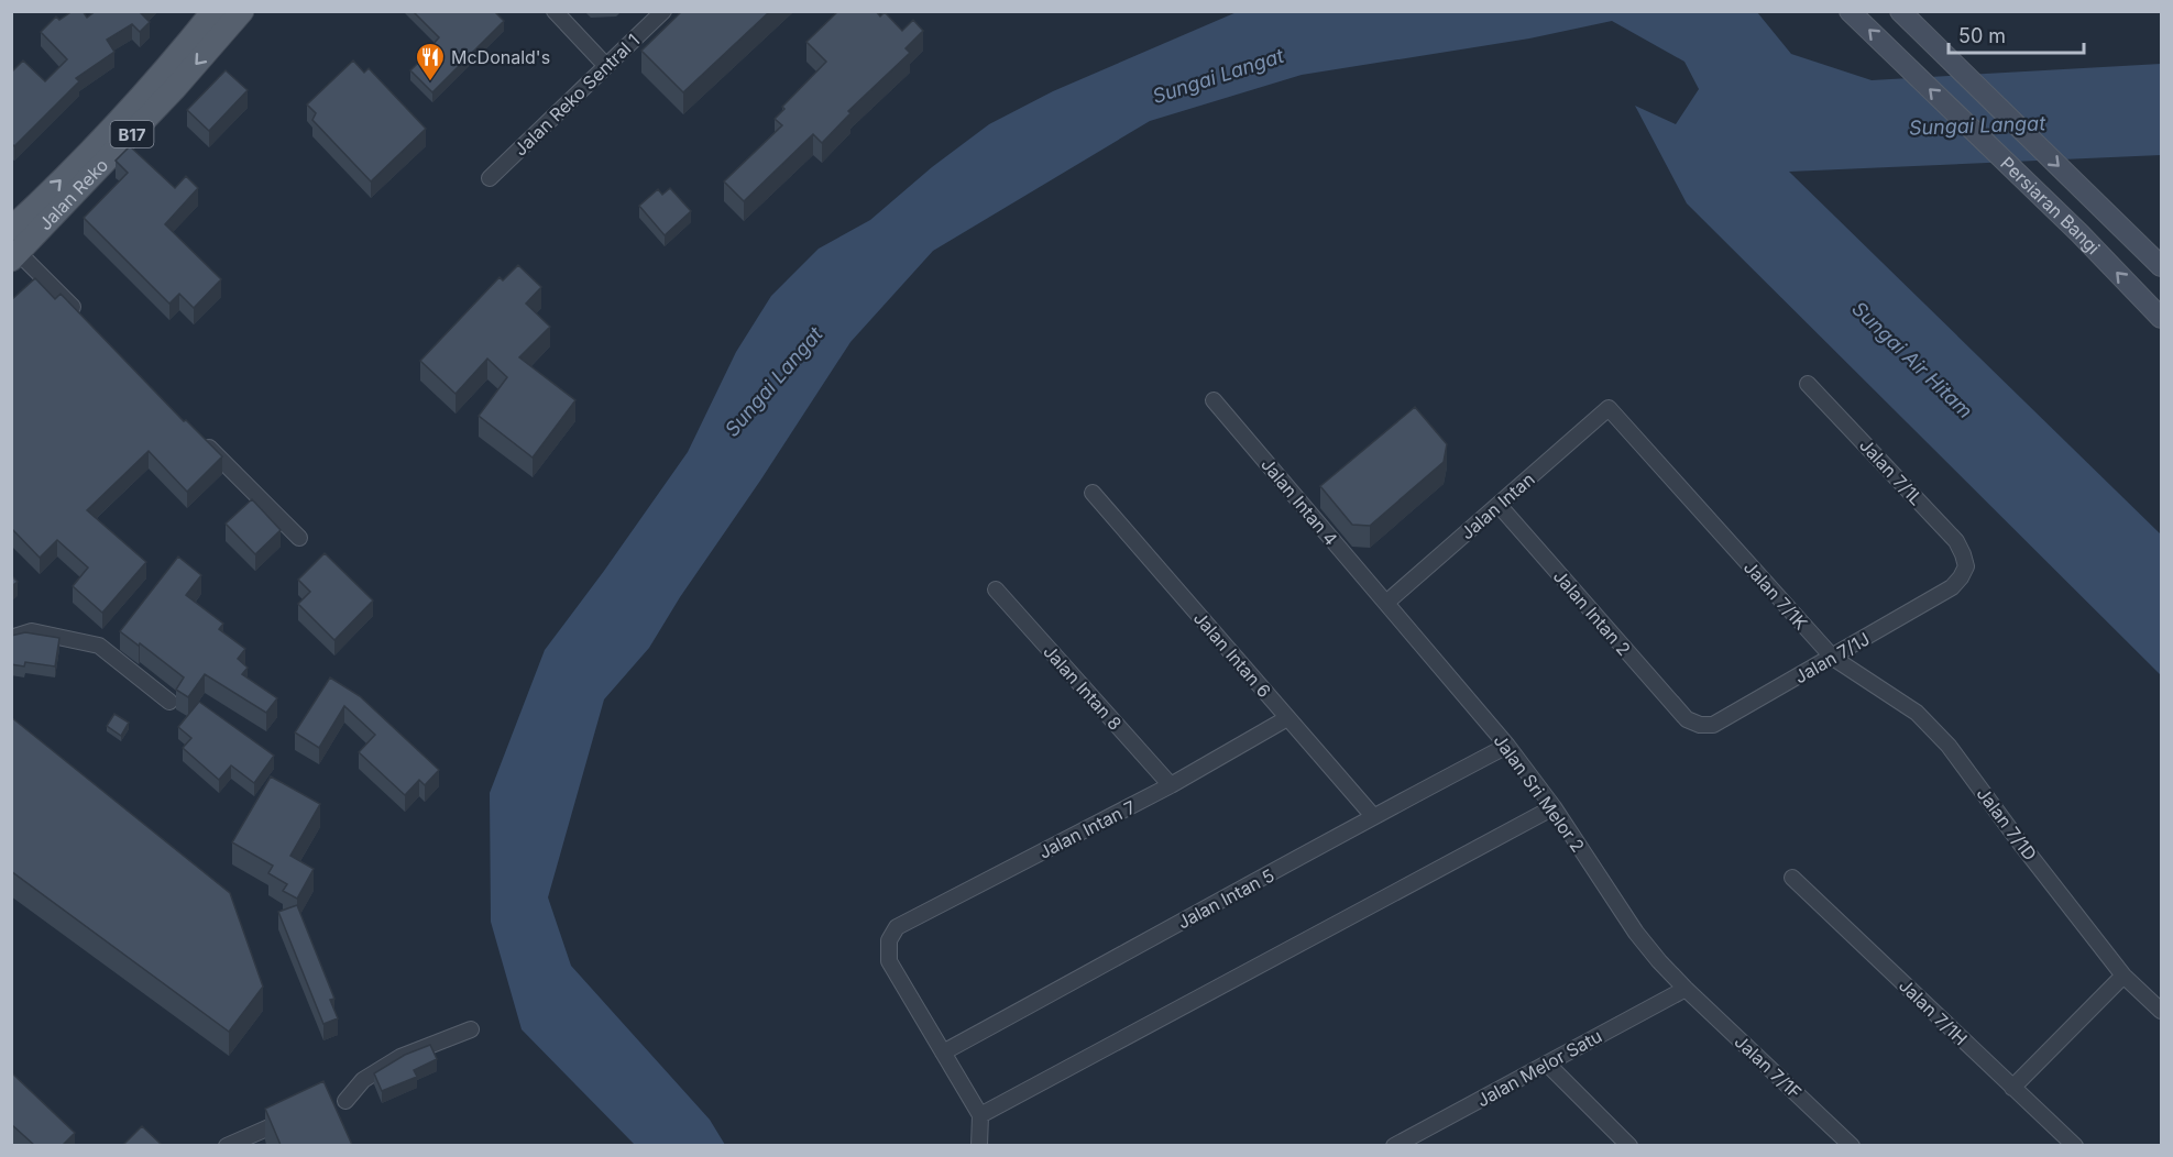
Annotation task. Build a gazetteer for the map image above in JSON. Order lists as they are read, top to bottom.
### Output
{
  "streets": {
    "main road": ["B17", "Jalan Reko", "Persiaran Bangi"],
    "street": [
      "Jalan Reko Sentral 1",
      "Jalan 7/1L",
      "Jalan Intan 4",
      "Jalan Intan",
      "Jalan 7/1K",
      "Jalan Intan 2",
      "Jalan Intan 6",
      "Jalan 7/1J",
      "Jalan Intan 8",
      "Jalan Sri Melor 2",
      "Jalan 7/1D",
      "Jalan Intan 7",
      "Jalan Intan 5",
      "Jalan 7/1H",
      "Jalan 7/1F",
      "Jalan Melor Satu"
    ]
  },
  "crossings": [
    ["Jalan 7/1L", "Jalan 7/1J"],
    ["Jalan Intan 4", "Jalan Intan"],
    ["Jalan Intan 4", "Jalan Sri Melor 2"],
    ["Jalan Intan", "Jalan 7/1K"],
    ["Jalan Intan", "Jalan Intan 2"],
    ["Jalan Intan", "Jalan Sri Melor 2"],
    ["Jalan 7/1K", "Jalan 7/1J"],
    ["Jalan 7/1K", "Jalan 7/1D"],
    ["Jalan Intan 2", "Jalan 7/1J"],
    ["Jalan Intan 6", "Jalan Intan 7"],
    ["Jalan Intan 6", "Jalan Intan 5"],
    ["Jalan 7/1J", "Jalan 7/1D"],
    ["Jalan Intan 8", "Jalan Intan 7"],
    ["Jalan Sri Melor 2", "Jalan Intan 5"],
    ["Jalan Sri Melor 2", "Jalan 7/1F"],
    ["Jalan Sri Melor 2", "Jalan Melor Satu"],
    ["Jalan Intan 7", "Jalan Intan 5"],
    ["Jalan 7/1F", "Jalan Melor Satu"]
  ],
  "water": ["Sungai Langat", "Sungai Air Hitam"],
  "places": {
    "restaurant": ["McDonald's"]
  },
  "scale_bar": "50 m"
}
